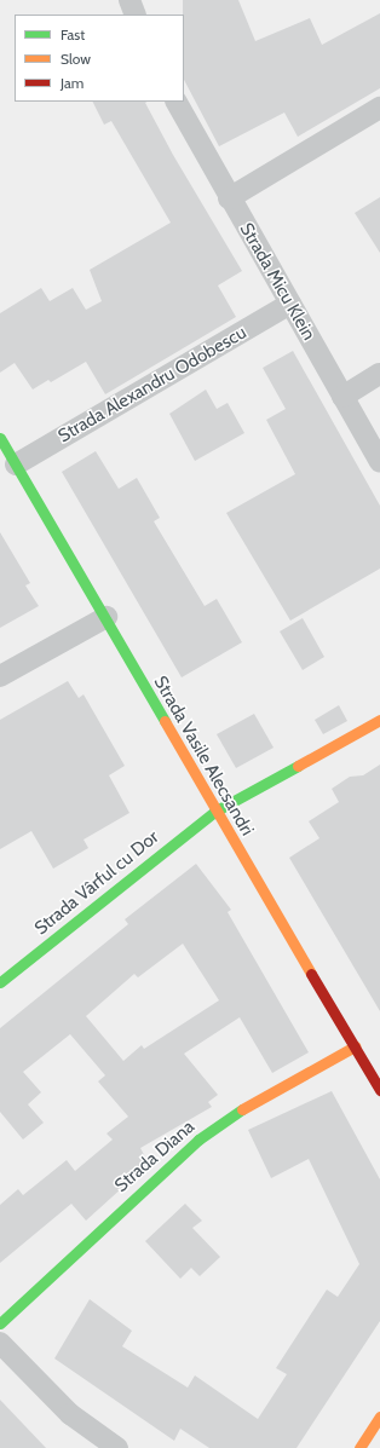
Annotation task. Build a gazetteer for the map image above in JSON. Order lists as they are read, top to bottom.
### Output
{
  "streets": {
    "street": [
      "Strada Micu Klein",
      "Strada Alexandru Odobescu",
      "Strada Vasile Alecsandri",
      "Strada Vârful cu Dor",
      "Strada Diana"
    ]
  },
  "crossings": [
    ["Strada Micu Klein", "Strada Alexandru Odobescu"],
    ["Strada Alexandru Odobescu", "Strada Vasile Alecsandri"],
    ["Strada Vasile Alecsandri", "Strada Vârful cu Dor"],
    ["Strada Vasile Alecsandri", "Strada Diana"]
  ],
  "legend": ["Fast", "Slow", "Jam"]
}
